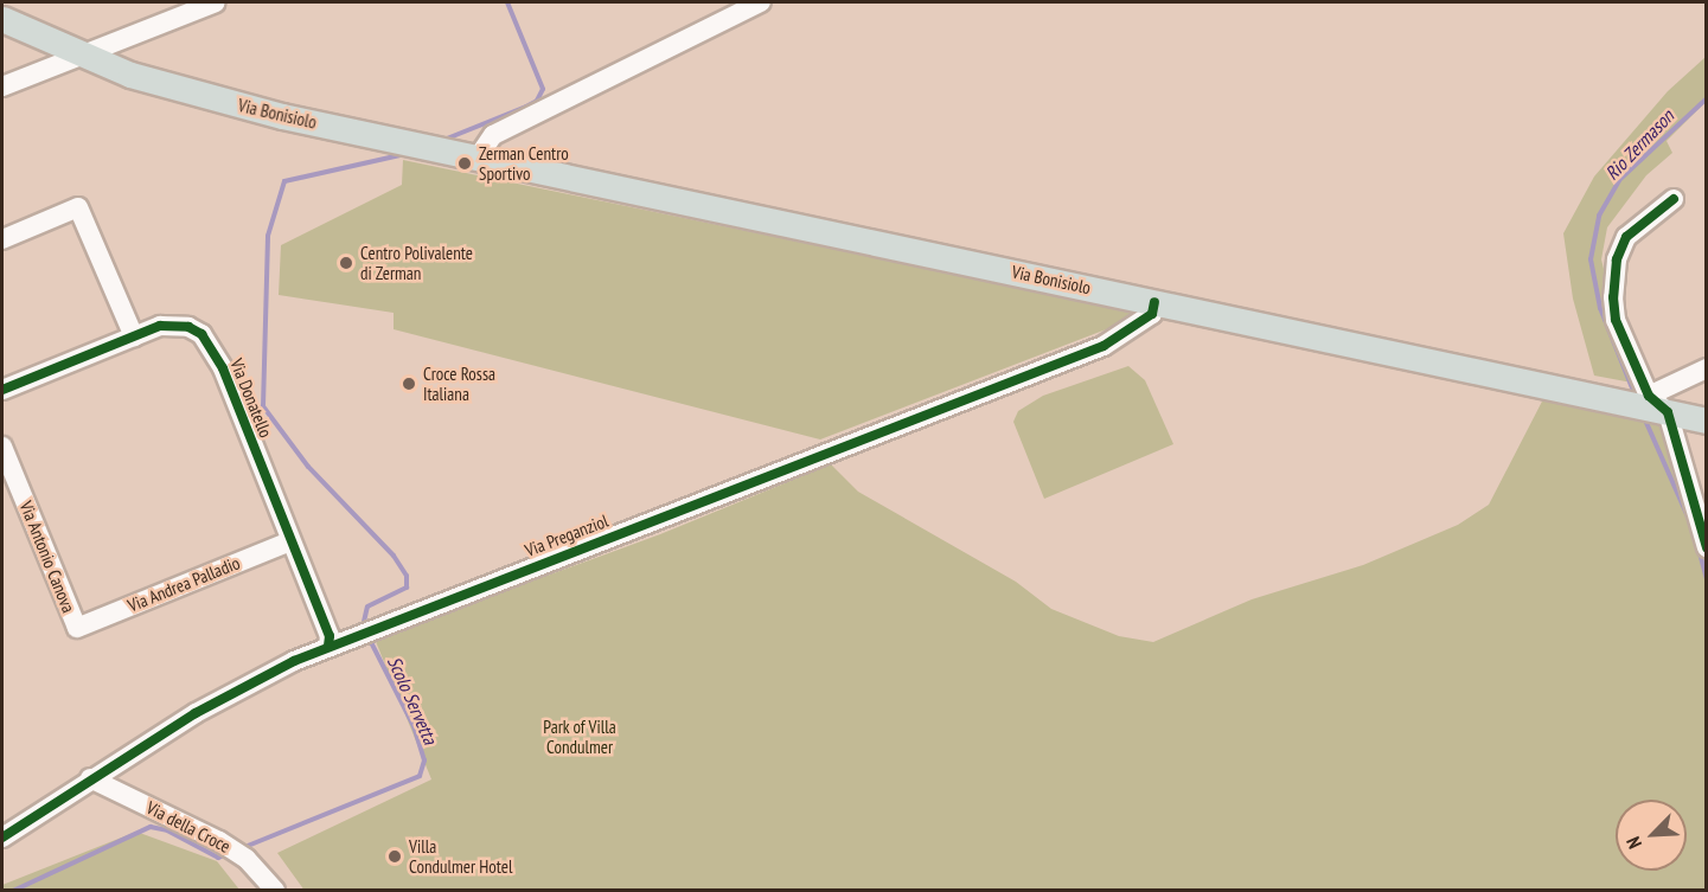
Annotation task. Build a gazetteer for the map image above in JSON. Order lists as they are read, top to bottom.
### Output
{
  "streets": {
    "main road": ["Via Bonisiolo"],
    "street": [
      "Via Donatello",
      "Via Preganziol",
      "Via Antonio Canova",
      "Via Andrea Palladio",
      "Via della Croce"
    ]
  },
  "crossings": [
    ["Via Bonisiolo", "Via Preganziol"],
    ["Via Donatello", "Via Preganziol"],
    ["Via Donatello", "Via Andrea Palladio"],
    ["Via Preganziol", "Via della Croce"],
    ["Via Antonio Canova", "Via Andrea Palladio"]
  ],
  "water": ["Rio Zermason", "Scolo Servetta"],
  "parks": ["Park of Villa Condulmer"],
  "places": [
    "Zerman Centro Sportivo",
    "Centro Polivalente di Zerman",
    "Croce Rossa Italiana",
    "Villa Condulmer Hotel"
  ],
  "north": "bottom left"
}
